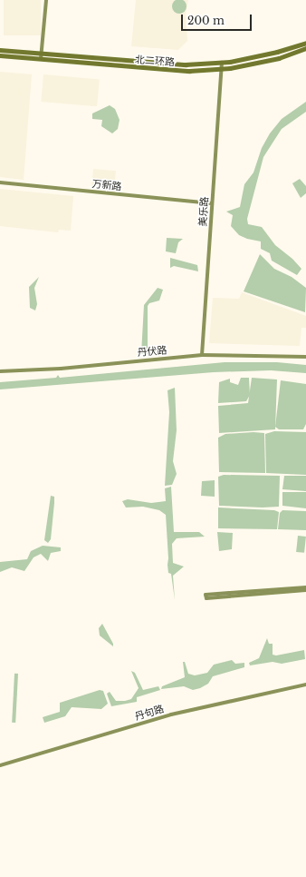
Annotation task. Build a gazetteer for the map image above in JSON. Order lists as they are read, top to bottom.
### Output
{
  "streets": {
    "main road": ["北二环路"],
    "street": [
      "万新路",
      "美乐路",
      "丹伏路",
      "丹句路"
    ]
  },
  "crossings": [
    ["北二环路", "美乐路"],
    ["万新路", "美乐路"],
    ["美乐路", "丹伏路"]
  ],
  "scale_bar": "200 m"
}
